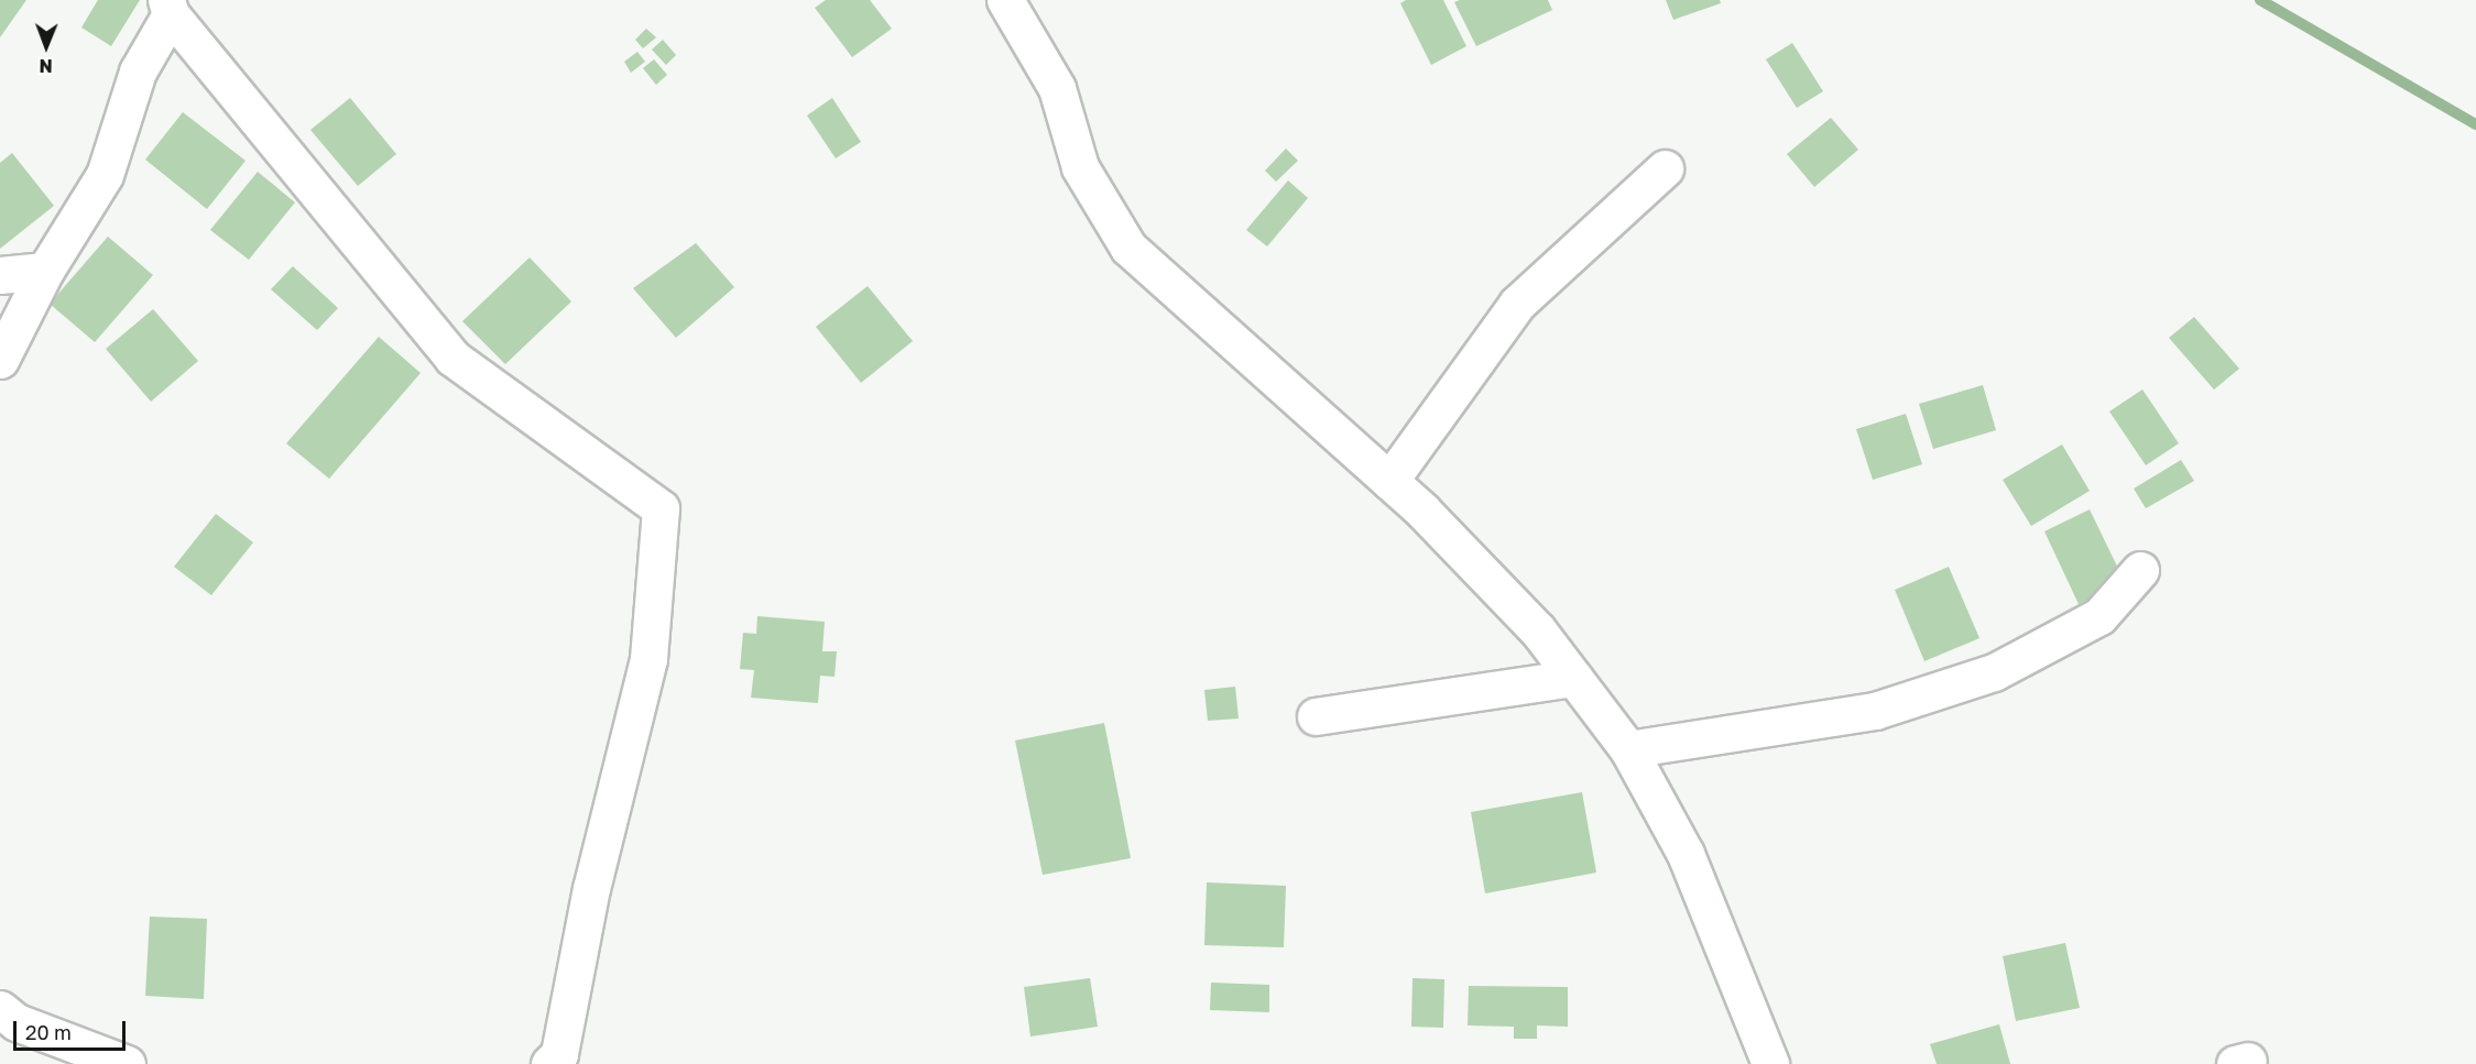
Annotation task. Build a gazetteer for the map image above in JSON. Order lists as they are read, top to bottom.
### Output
{
  "scale_bar": "20 m",
  "north": "bottom"
}
